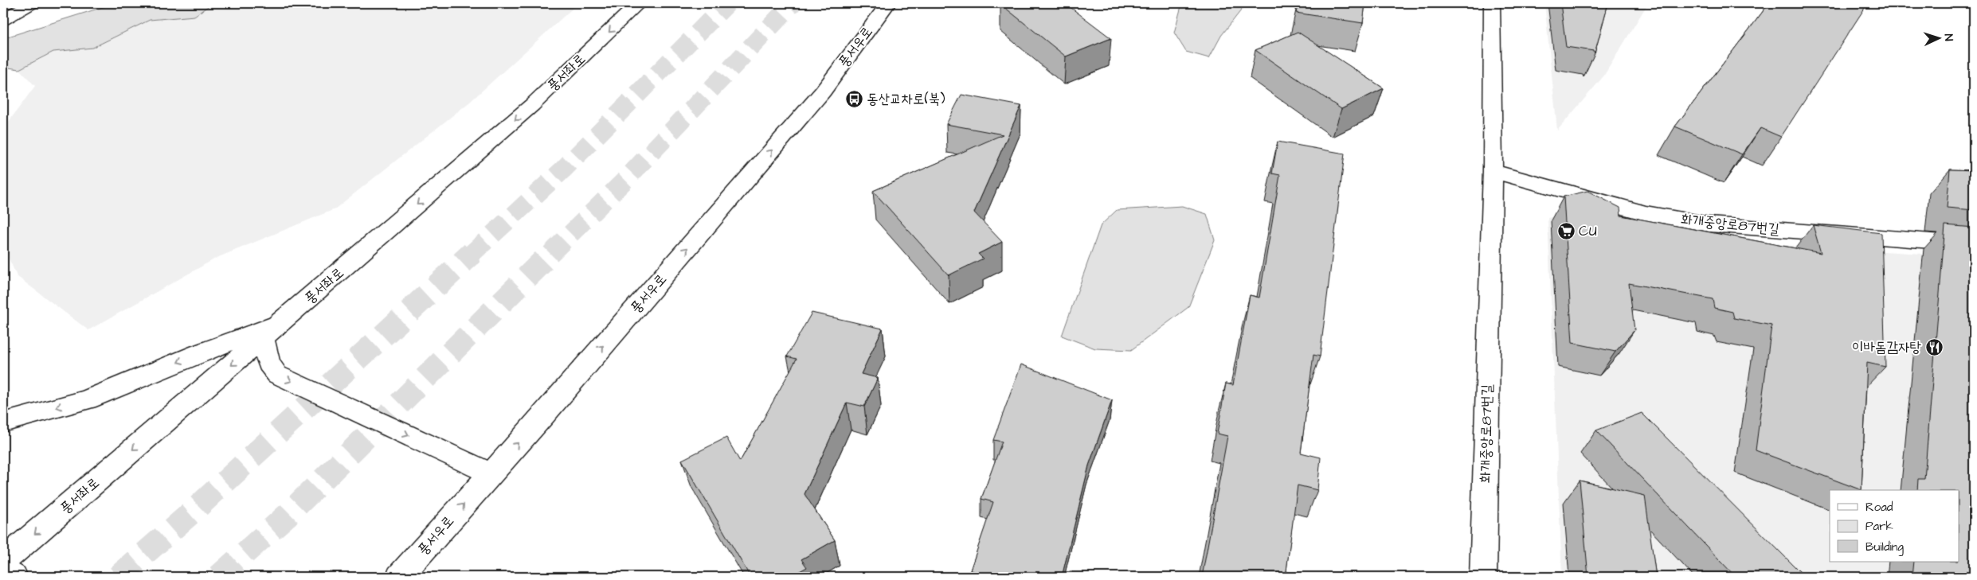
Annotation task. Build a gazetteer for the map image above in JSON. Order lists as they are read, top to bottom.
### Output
{
  "streets": {
    "street": ["풍서우로", "풍서좌로", "화개중앙로87번길"]
  },
  "one_way": ["풍서우로"],
  "places": {
    "bus stop": ["동산교차로(북)"],
    "supermarket": ["CU"],
    "restaurant": ["이바돔감자탕"]
  },
  "legend": ["Road", "Park", "Building"],
  "north": "right"
}
